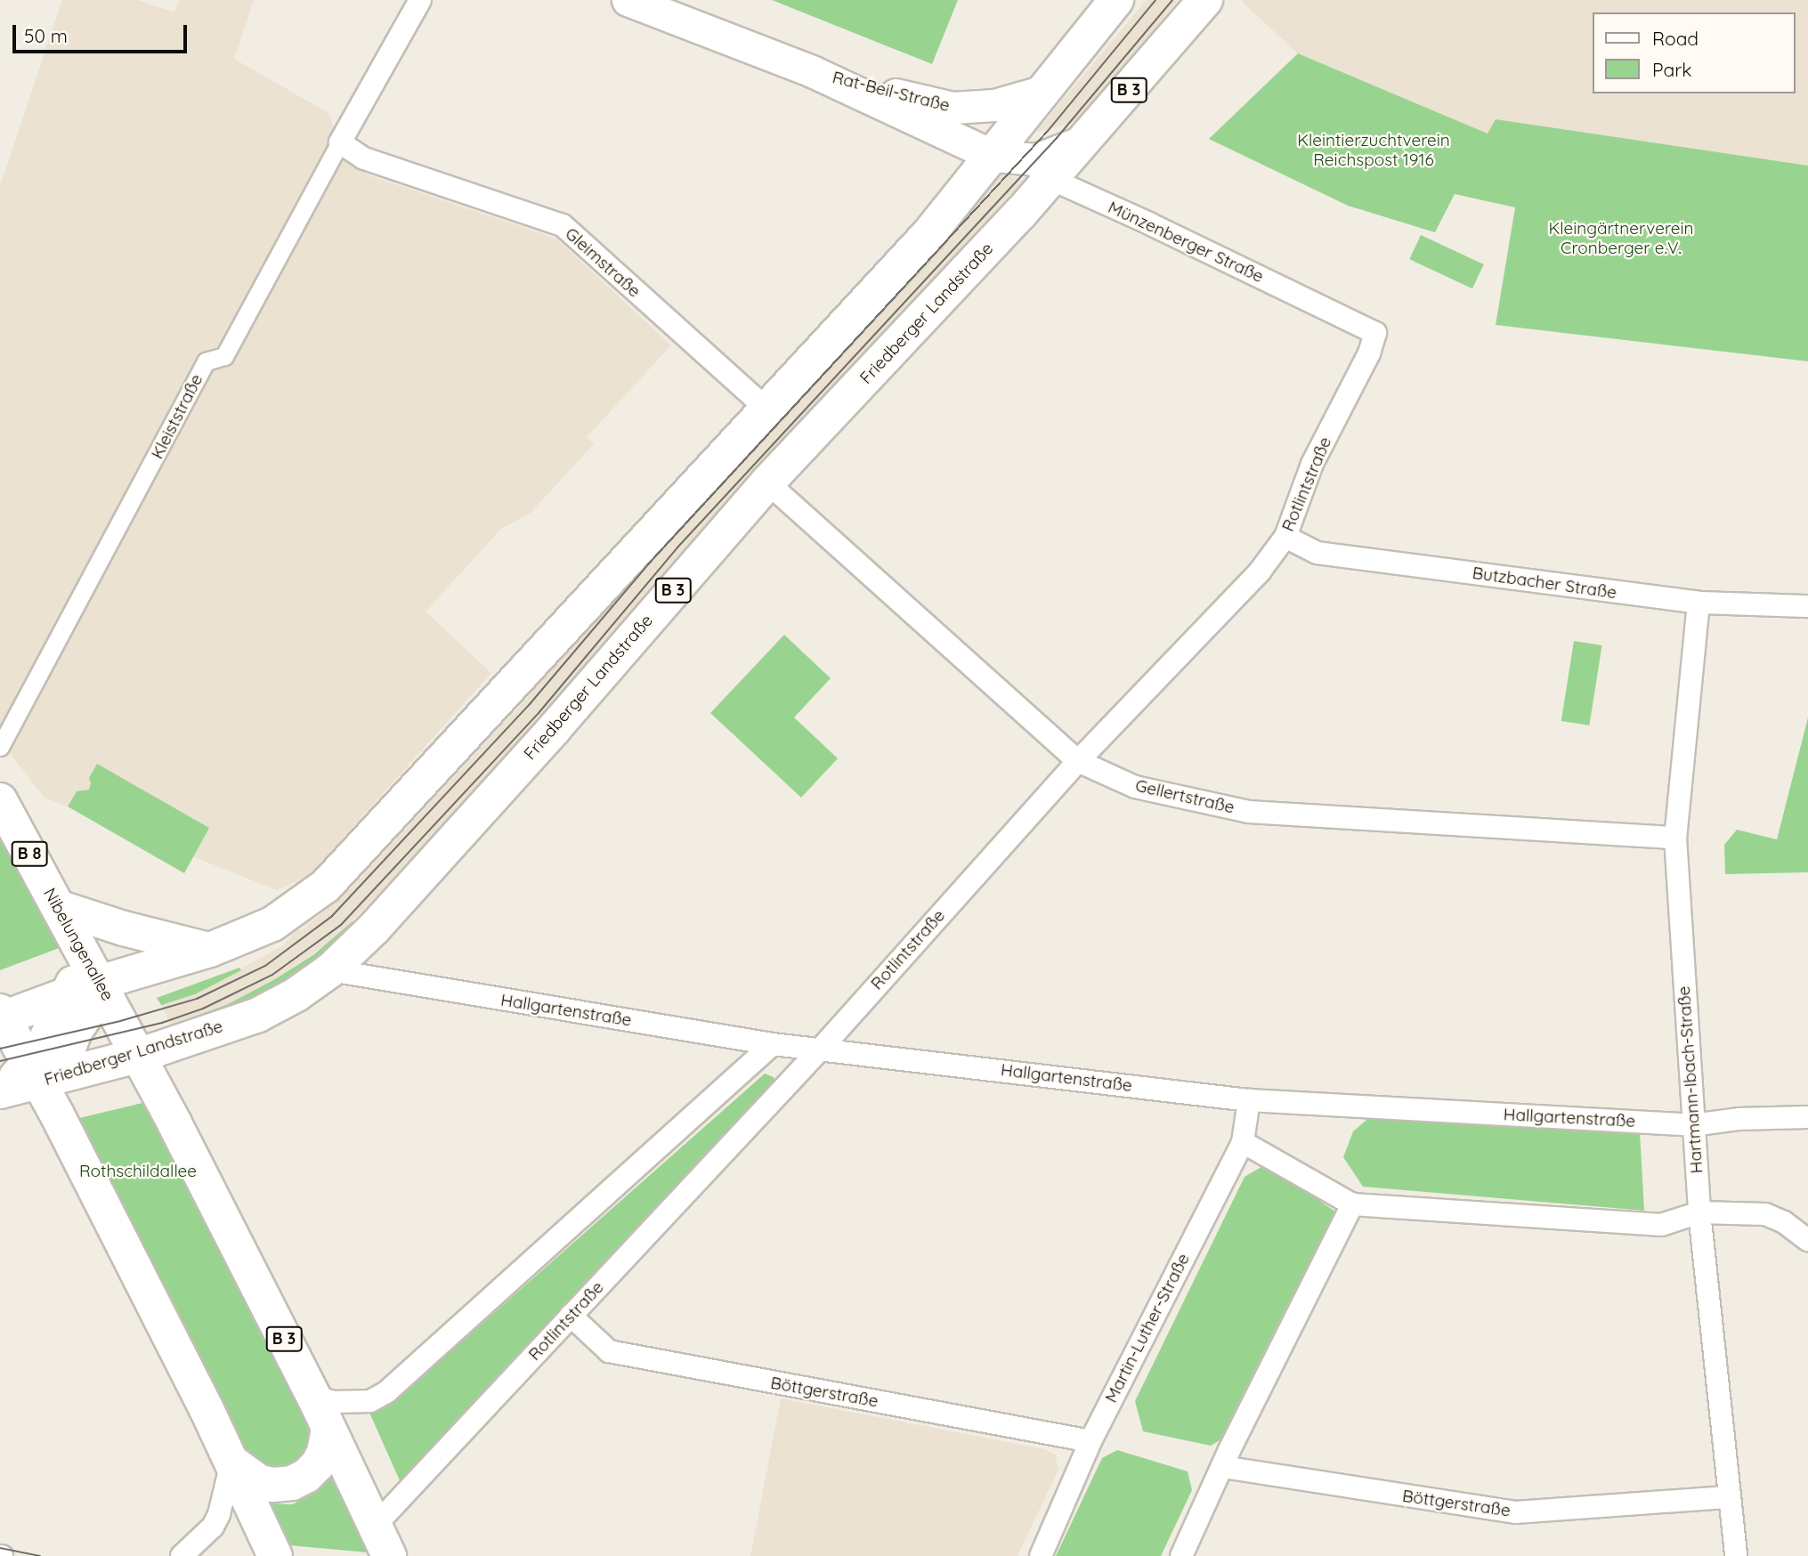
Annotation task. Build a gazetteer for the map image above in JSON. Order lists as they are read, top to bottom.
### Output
{
  "streets": {
    "main road": [
      "B 3",
      "Rat-Beil-Straße",
      "Friedberger Landstraße",
      "B 8",
      "Nibelungenallee"
    ],
    "street": [
      "Münzenberger Straße",
      "Gleimstraße",
      "Kleiststraße",
      "Rotlintstraße",
      "Butzbacher Straße",
      "Gellertstraße",
      "Hallgartenstraße",
      "Hartmann-Ibach-Straße",
      "Martin-Luther-Straße",
      "Böttgerstraße"
    ]
  },
  "crossings": [
    ["B 3", "Rotlintstraße"],
    ["B 3", "B 8"],
    ["Rat-Beil-Straße", "Münzenberger Straße"],
    ["Münzenberger Straße", "Friedberger Landstraße"],
    ["Münzenberger Straße", "Rotlintstraße"],
    ["Gleimstraße", "Kleiststraße"],
    ["Friedberger Landstraße", "Gellertstraße"],
    ["Friedberger Landstraße", "B 8"],
    ["Friedberger Landstraße", "Nibelungenallee"],
    ["Friedberger Landstraße", "Hallgartenstraße"],
    ["Rotlintstraße", "Butzbacher Straße"],
    ["Rotlintstraße", "Gellertstraße"],
    ["Rotlintstraße", "Hallgartenstraße"],
    ["Rotlintstraße", "Böttgerstraße"],
    ["Butzbacher Straße", "Hartmann-Ibach-Straße"],
    ["Gellertstraße", "Hartmann-Ibach-Straße"],
    ["B 8", "Nibelungenallee"],
    ["Hallgartenstraße", "Hartmann-Ibach-Straße"],
    ["Hallgartenstraße", "Martin-Luther-Straße"],
    ["Hartmann-Ibach-Straße", "Böttgerstraße"],
    ["Martin-Luther-Straße", "Böttgerstraße"]
  ],
  "parks": ["Kleintierzuchtverein Reichspost 1916", "Kleingärtnerverein Cronberger e.V.", "Rothschildallee"],
  "legend": ["Road", "Park"],
  "scale_bar": "50 m"
}
